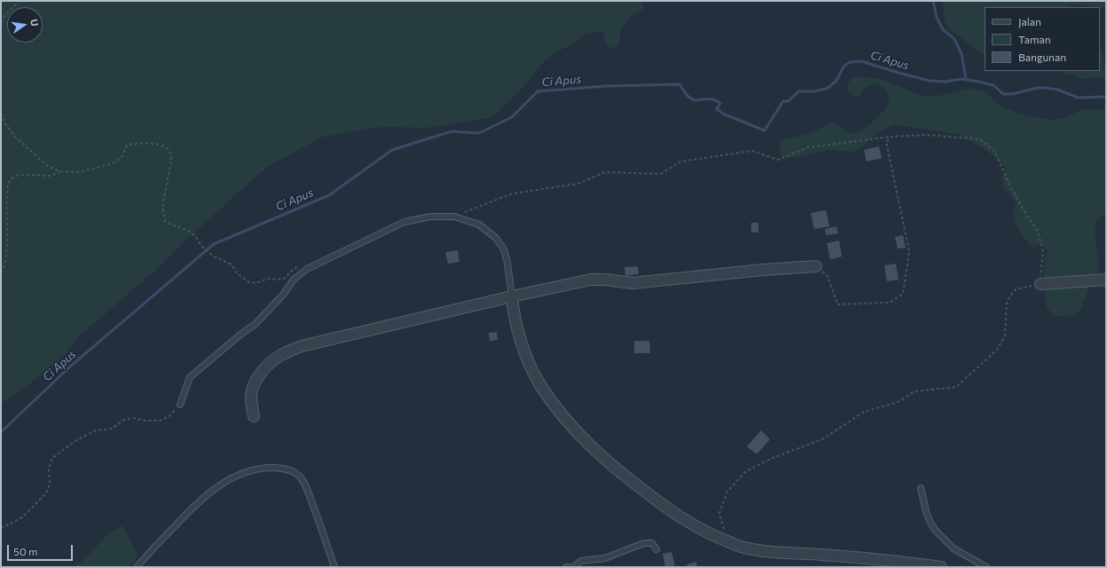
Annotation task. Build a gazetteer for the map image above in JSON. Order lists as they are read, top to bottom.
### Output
{
  "water": ["Ci Apus"],
  "legend": ["Jalan", "Taman", "Bangunan"],
  "scale_bar": "50 m",
  "north": "right"
}
